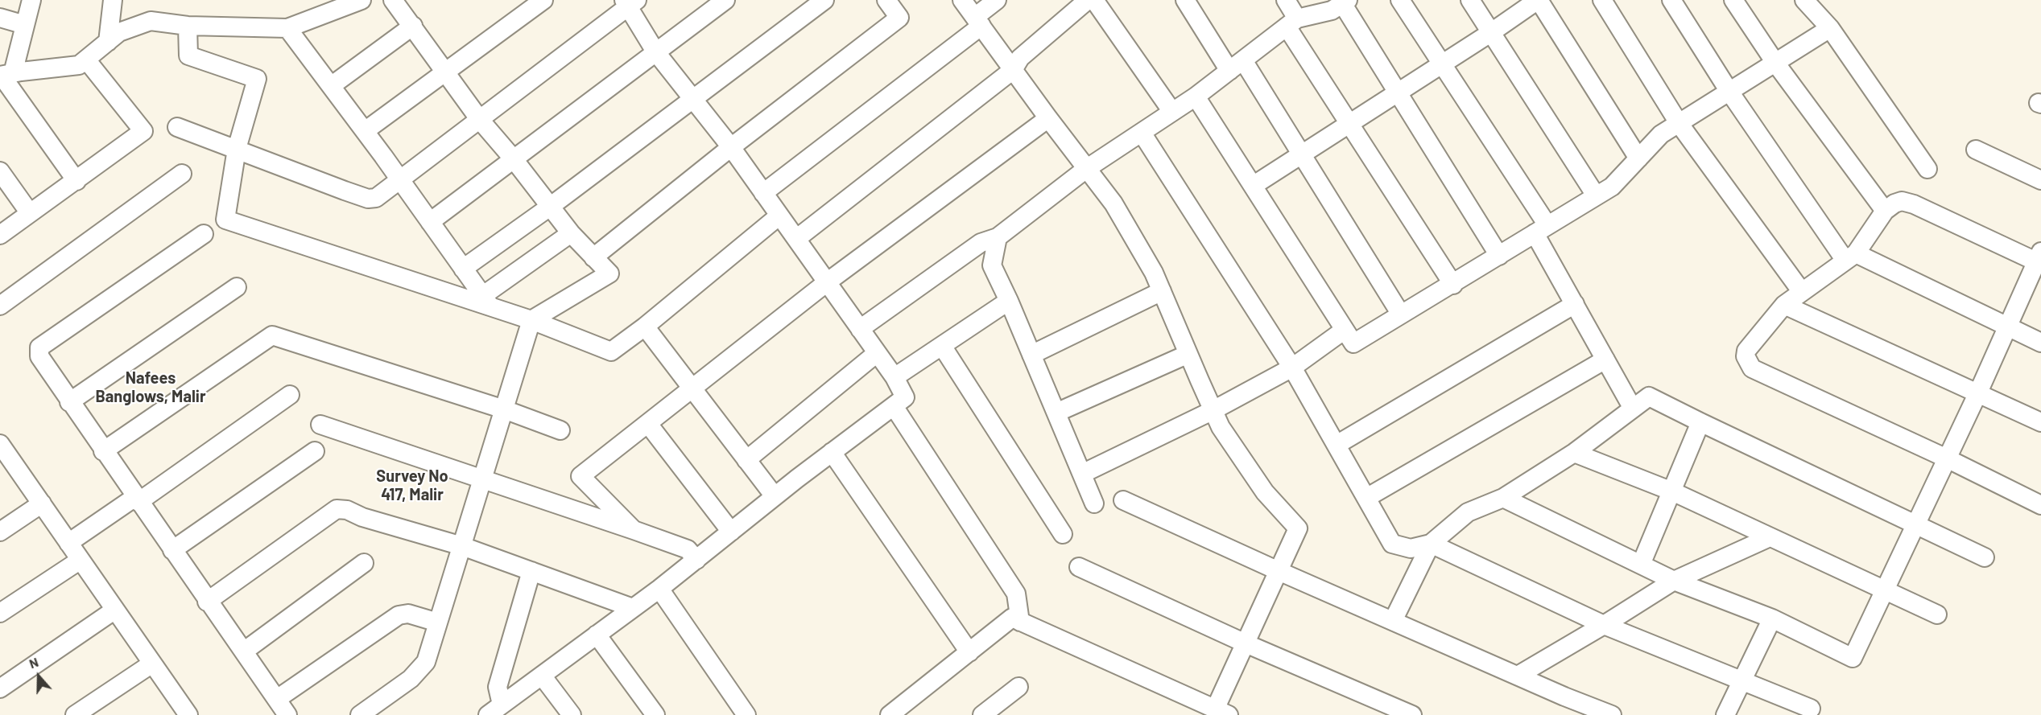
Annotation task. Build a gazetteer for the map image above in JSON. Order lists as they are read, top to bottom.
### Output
{
  "districts": ["Nafees Banglows, Malir", "Survey No 417, Malir"],
  "north": "top"
}
